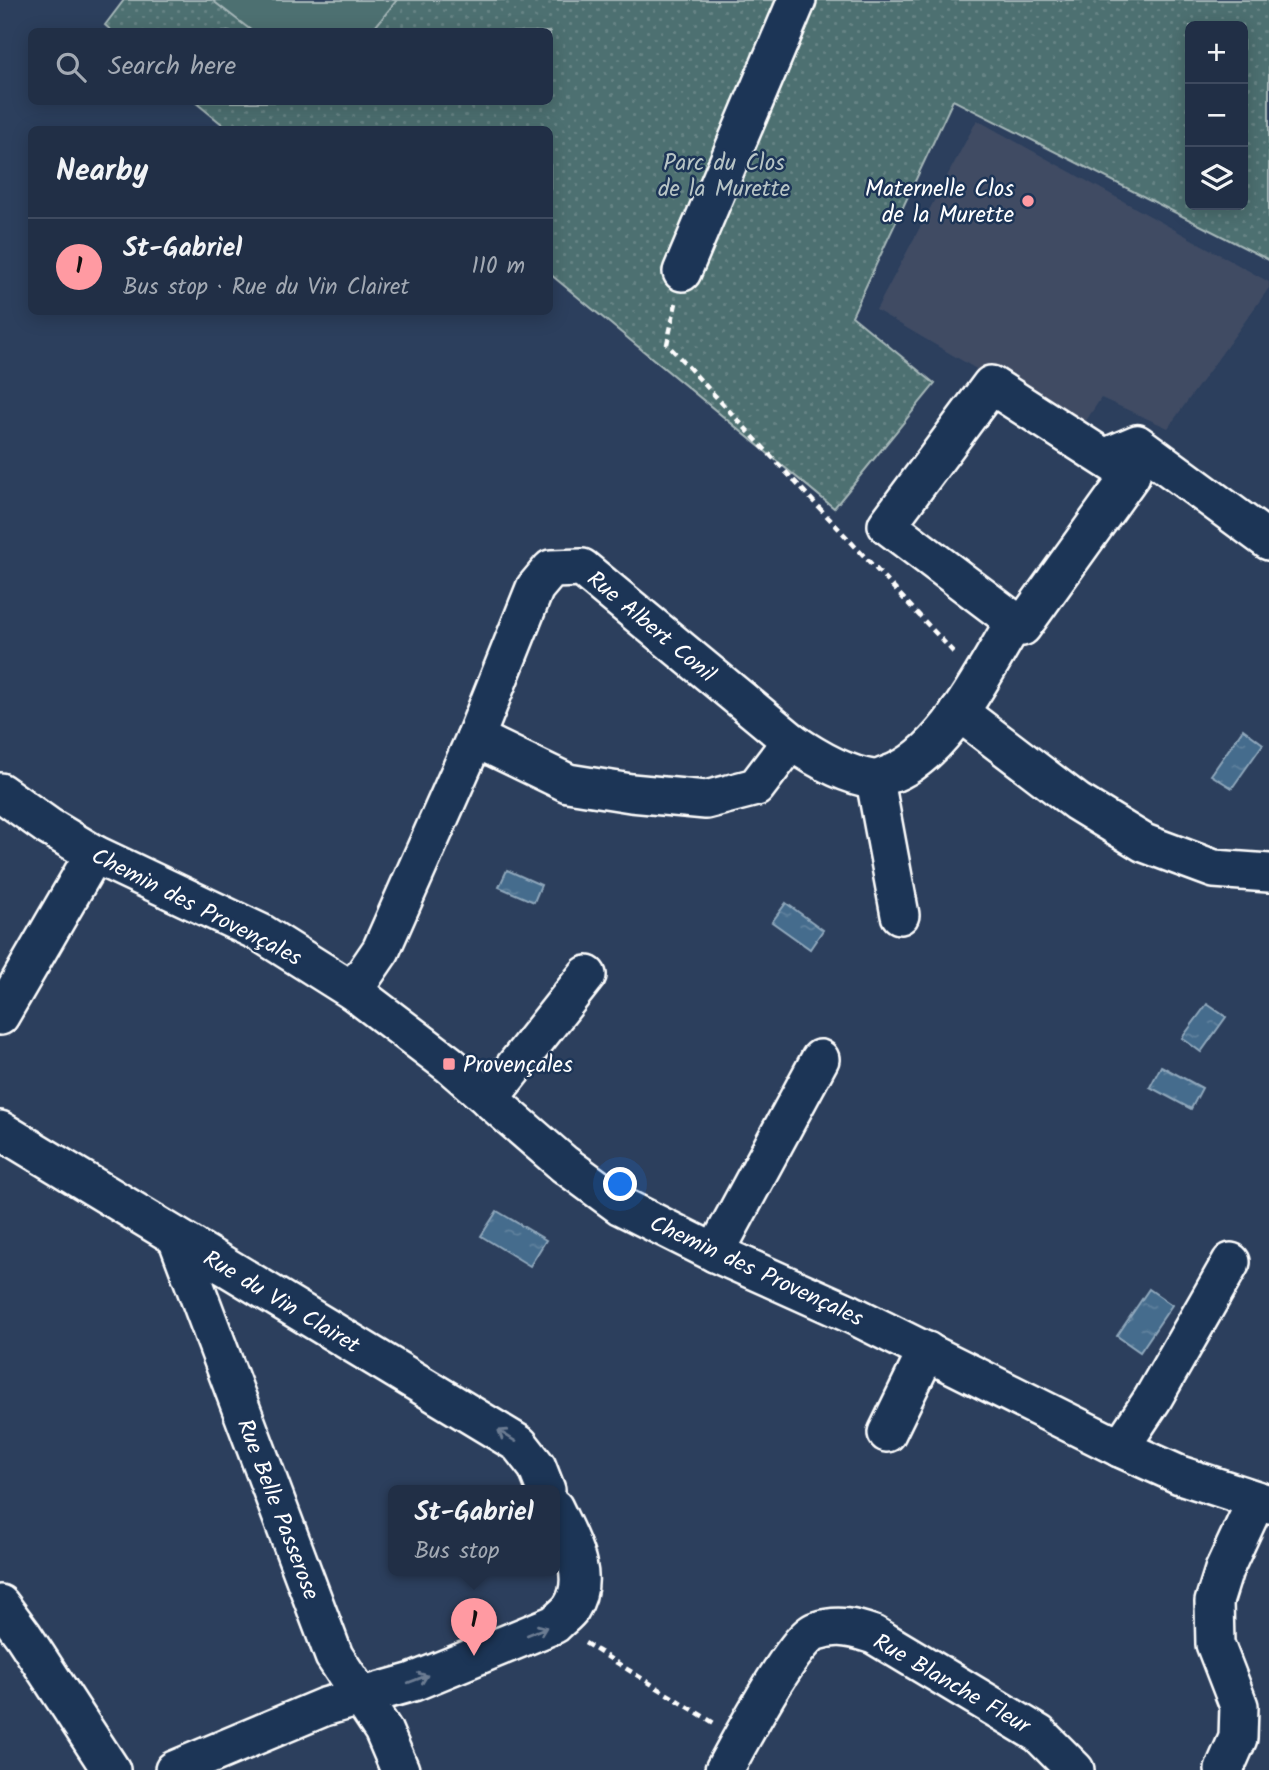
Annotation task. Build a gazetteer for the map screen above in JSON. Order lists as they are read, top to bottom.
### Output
{
  "streets": {
    "street": [
      "Rue Albert Conil",
      "Chemin des Provençales",
      "Rue du Vin Clairet",
      "Rue Belle Passerose",
      "Rue Blanche Fleur"
    ]
  },
  "crossings": [
    ["Rue Albert Conil", "Chemin des Provençales"],
    ["Rue du Vin Clairet", "Rue Belle Passerose"]
  ],
  "one_way": ["Rue du Vin Clairet"],
  "parks": ["Parc du Clos de la Murette"],
  "places": {
    "other": ["Maternelle Clos de la Murette"],
    "transit": ["Provençales"]
  },
  "page": {
    "map_buttons": ["+", "−"],
    "search": "Search here",
    "heading": "Nearby",
    "list": [
      {
        "mark": "1",
        "name": "St-Gabriel",
        "note": "Bus stop · Rue du Vin Clairet",
        "value": "110 m"
      }
    ],
    "popup": ["St-Gabriel", "Bus stop"],
    "pins": "1"
  }
}
